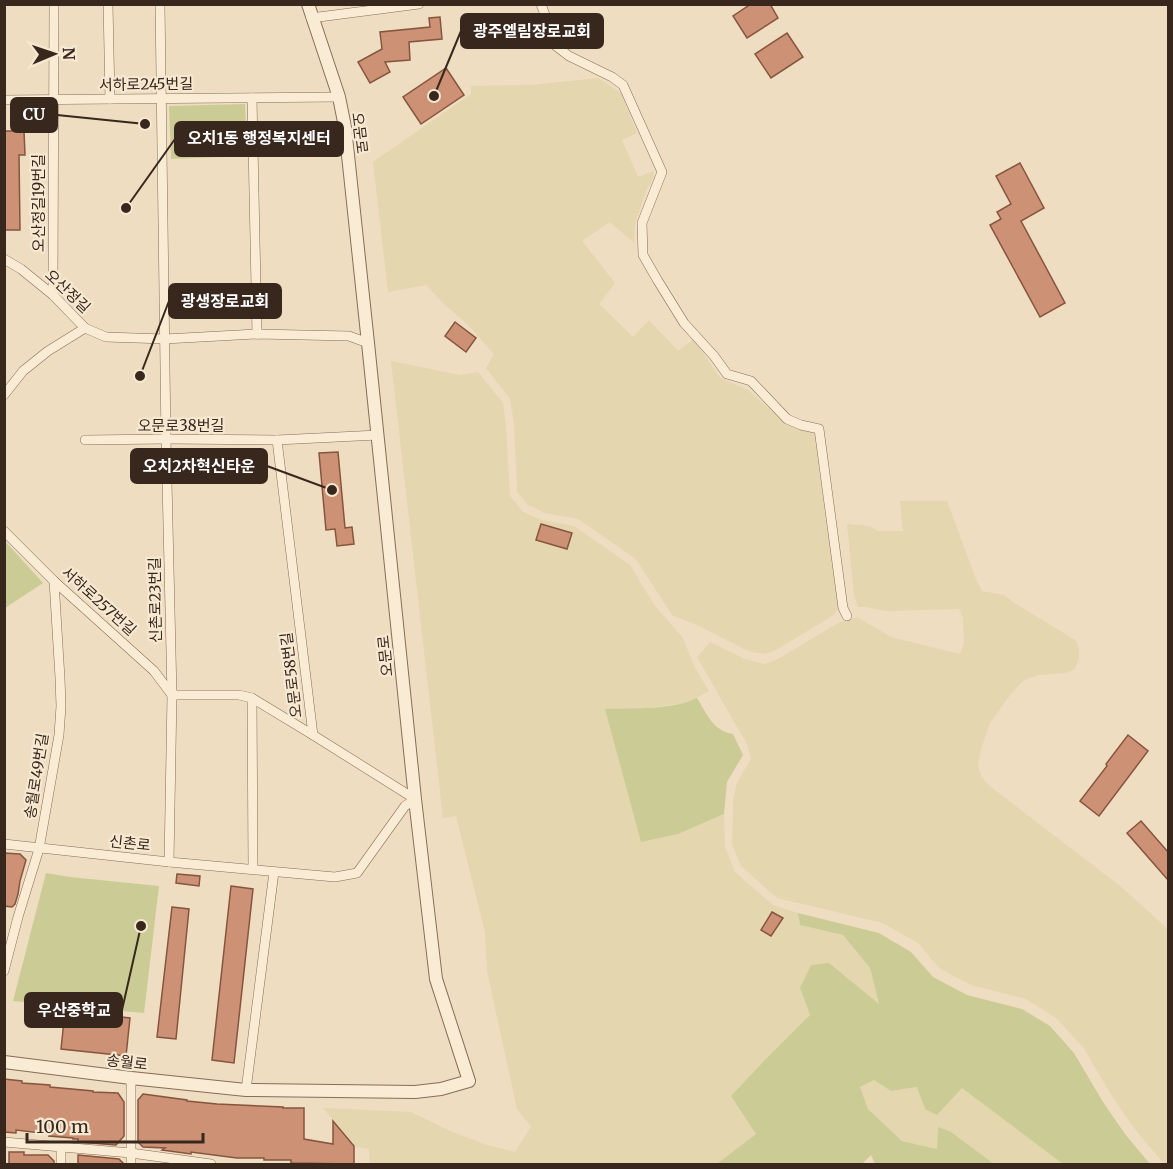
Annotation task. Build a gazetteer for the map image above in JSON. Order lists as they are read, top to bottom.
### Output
{
  "streets": {
    "street": [
      "서하로245번길",
      "오문로",
      "오산정길19번길",
      "오산정길",
      "오문로38번길",
      "신촌로23번길",
      "서하로257번길",
      "오문로58번길",
      "송월로49번길",
      "신촌로",
      "송월로"
    ]
  },
  "crossings": [
    ["서하로245번길", "오문로"],
    ["서하로245번길", "오산정길19번길"],
    ["서하로245번길", "신촌로23번길"],
    ["오문로", "오산정길"],
    ["오문로", "오문로38번길"],
    ["오문로", "오문로58번길"],
    ["오문로", "신촌로"],
    ["오문로", "송월로"],
    ["오산정길19번길", "오산정길"],
    ["오산정길", "신촌로23번길"],
    ["오문로38번길", "신촌로23번길"],
    ["오문로38번길", "오문로58번길"],
    ["신촌로23번길", "서하로257번길"],
    ["신촌로23번길", "오문로58번길"],
    ["신촌로23번길", "신촌로"],
    ["서하로257번길", "오문로58번길"],
    ["서하로257번길", "송월로49번길"],
    ["오문로58번길", "신촌로"],
    ["송월로49번길", "신촌로"]
  ],
  "places": [
    "광주엘림장로교회",
    "CU",
    "오치1동 행정복지센터",
    "광생장로교회",
    "오치2차혁신타운",
    "우산중학교"
  ],
  "scale_bar": "100 m",
  "north": "right"
}
